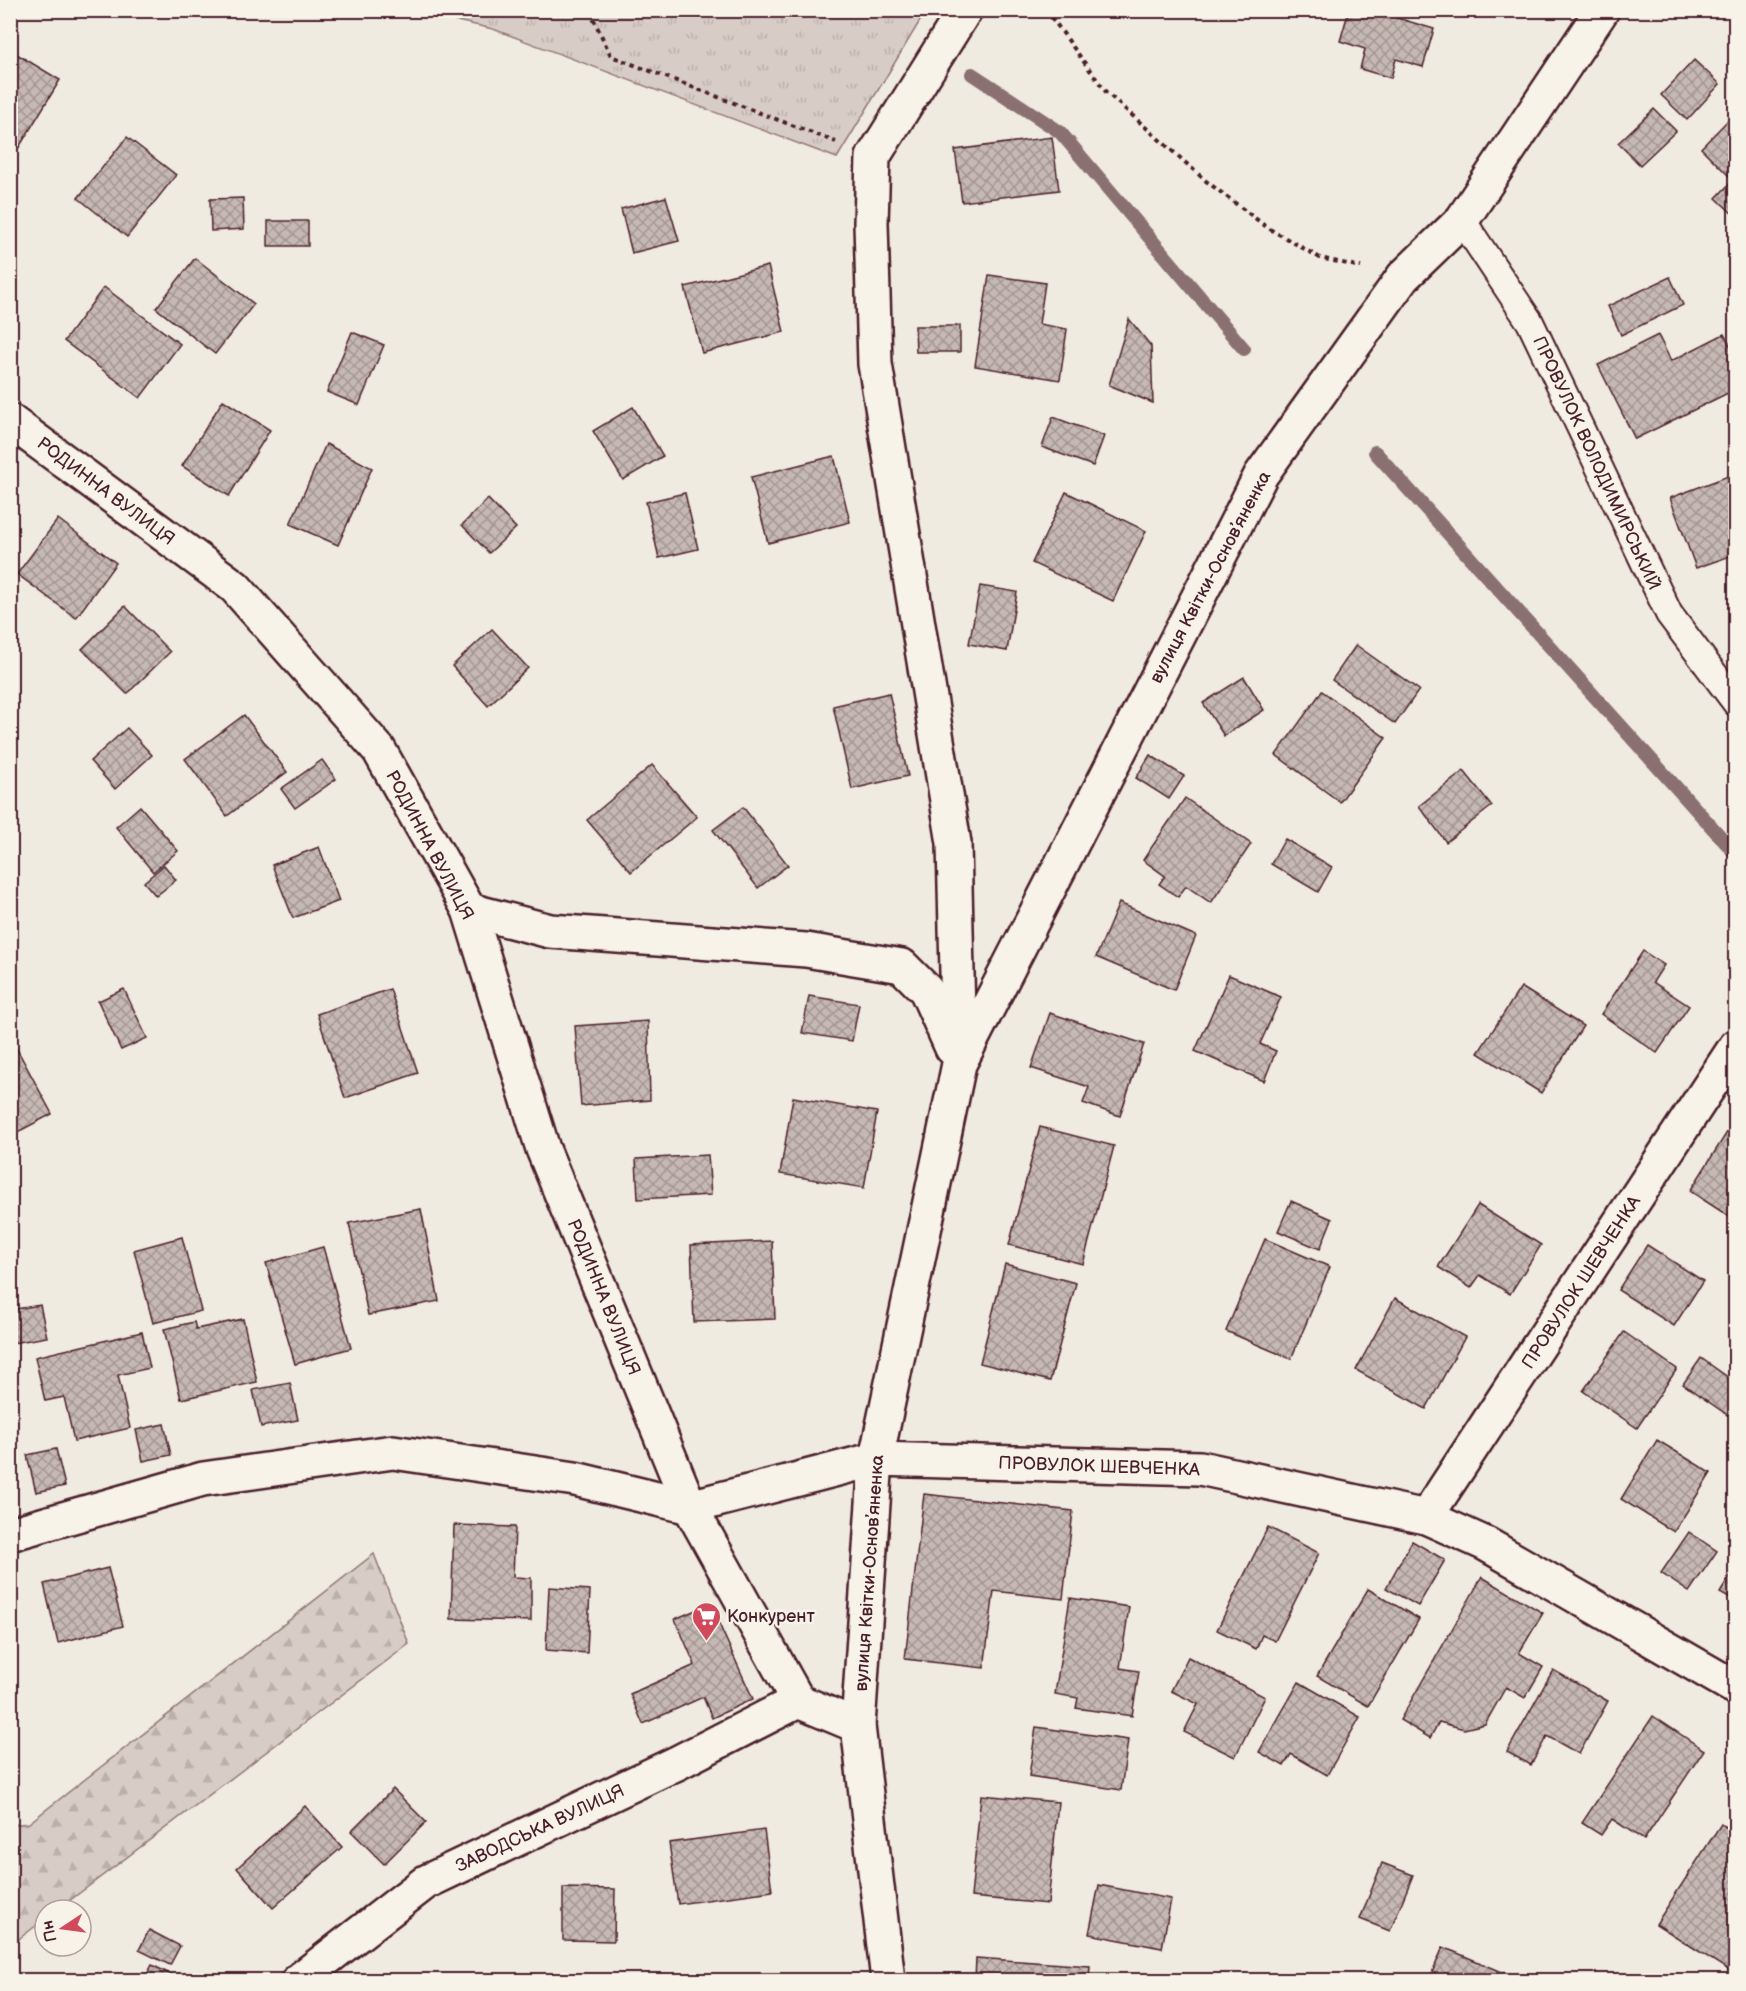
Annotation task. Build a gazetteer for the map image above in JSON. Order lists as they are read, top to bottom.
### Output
{
  "streets": {
    "street": [
      "РОДИННА ВУЛИЦЯ",
      "вулиця Квітки-Основʼяненка",
      "ПРОВУЛОК ШЕВЧЕНКА",
      "ЗАВОДСЬКА ВУЛИЦЯ"
    ],
    "lane": ["ПРОВУЛОК ВОЛОДИМИРСЬКИЙ"]
  },
  "crossings": [
    ["ПРОВУЛОК ВОЛОДИМИРСЬКИЙ", "вулиця Квітки-Основʼяненка"],
    ["РОДИННА ВУЛИЦЯ", "ПРОВУЛОК ШЕВЧЕНКА"],
    ["РОДИННА ВУЛИЦЯ", "ЗАВОДСЬКА ВУЛИЦЯ"],
    ["вулиця Квітки-Основʼяненка", "ПРОВУЛОК ШЕВЧЕНКА"]
  ],
  "places": {
    "supermarket": ["Конкурент"]
  },
  "north": "left"
}
